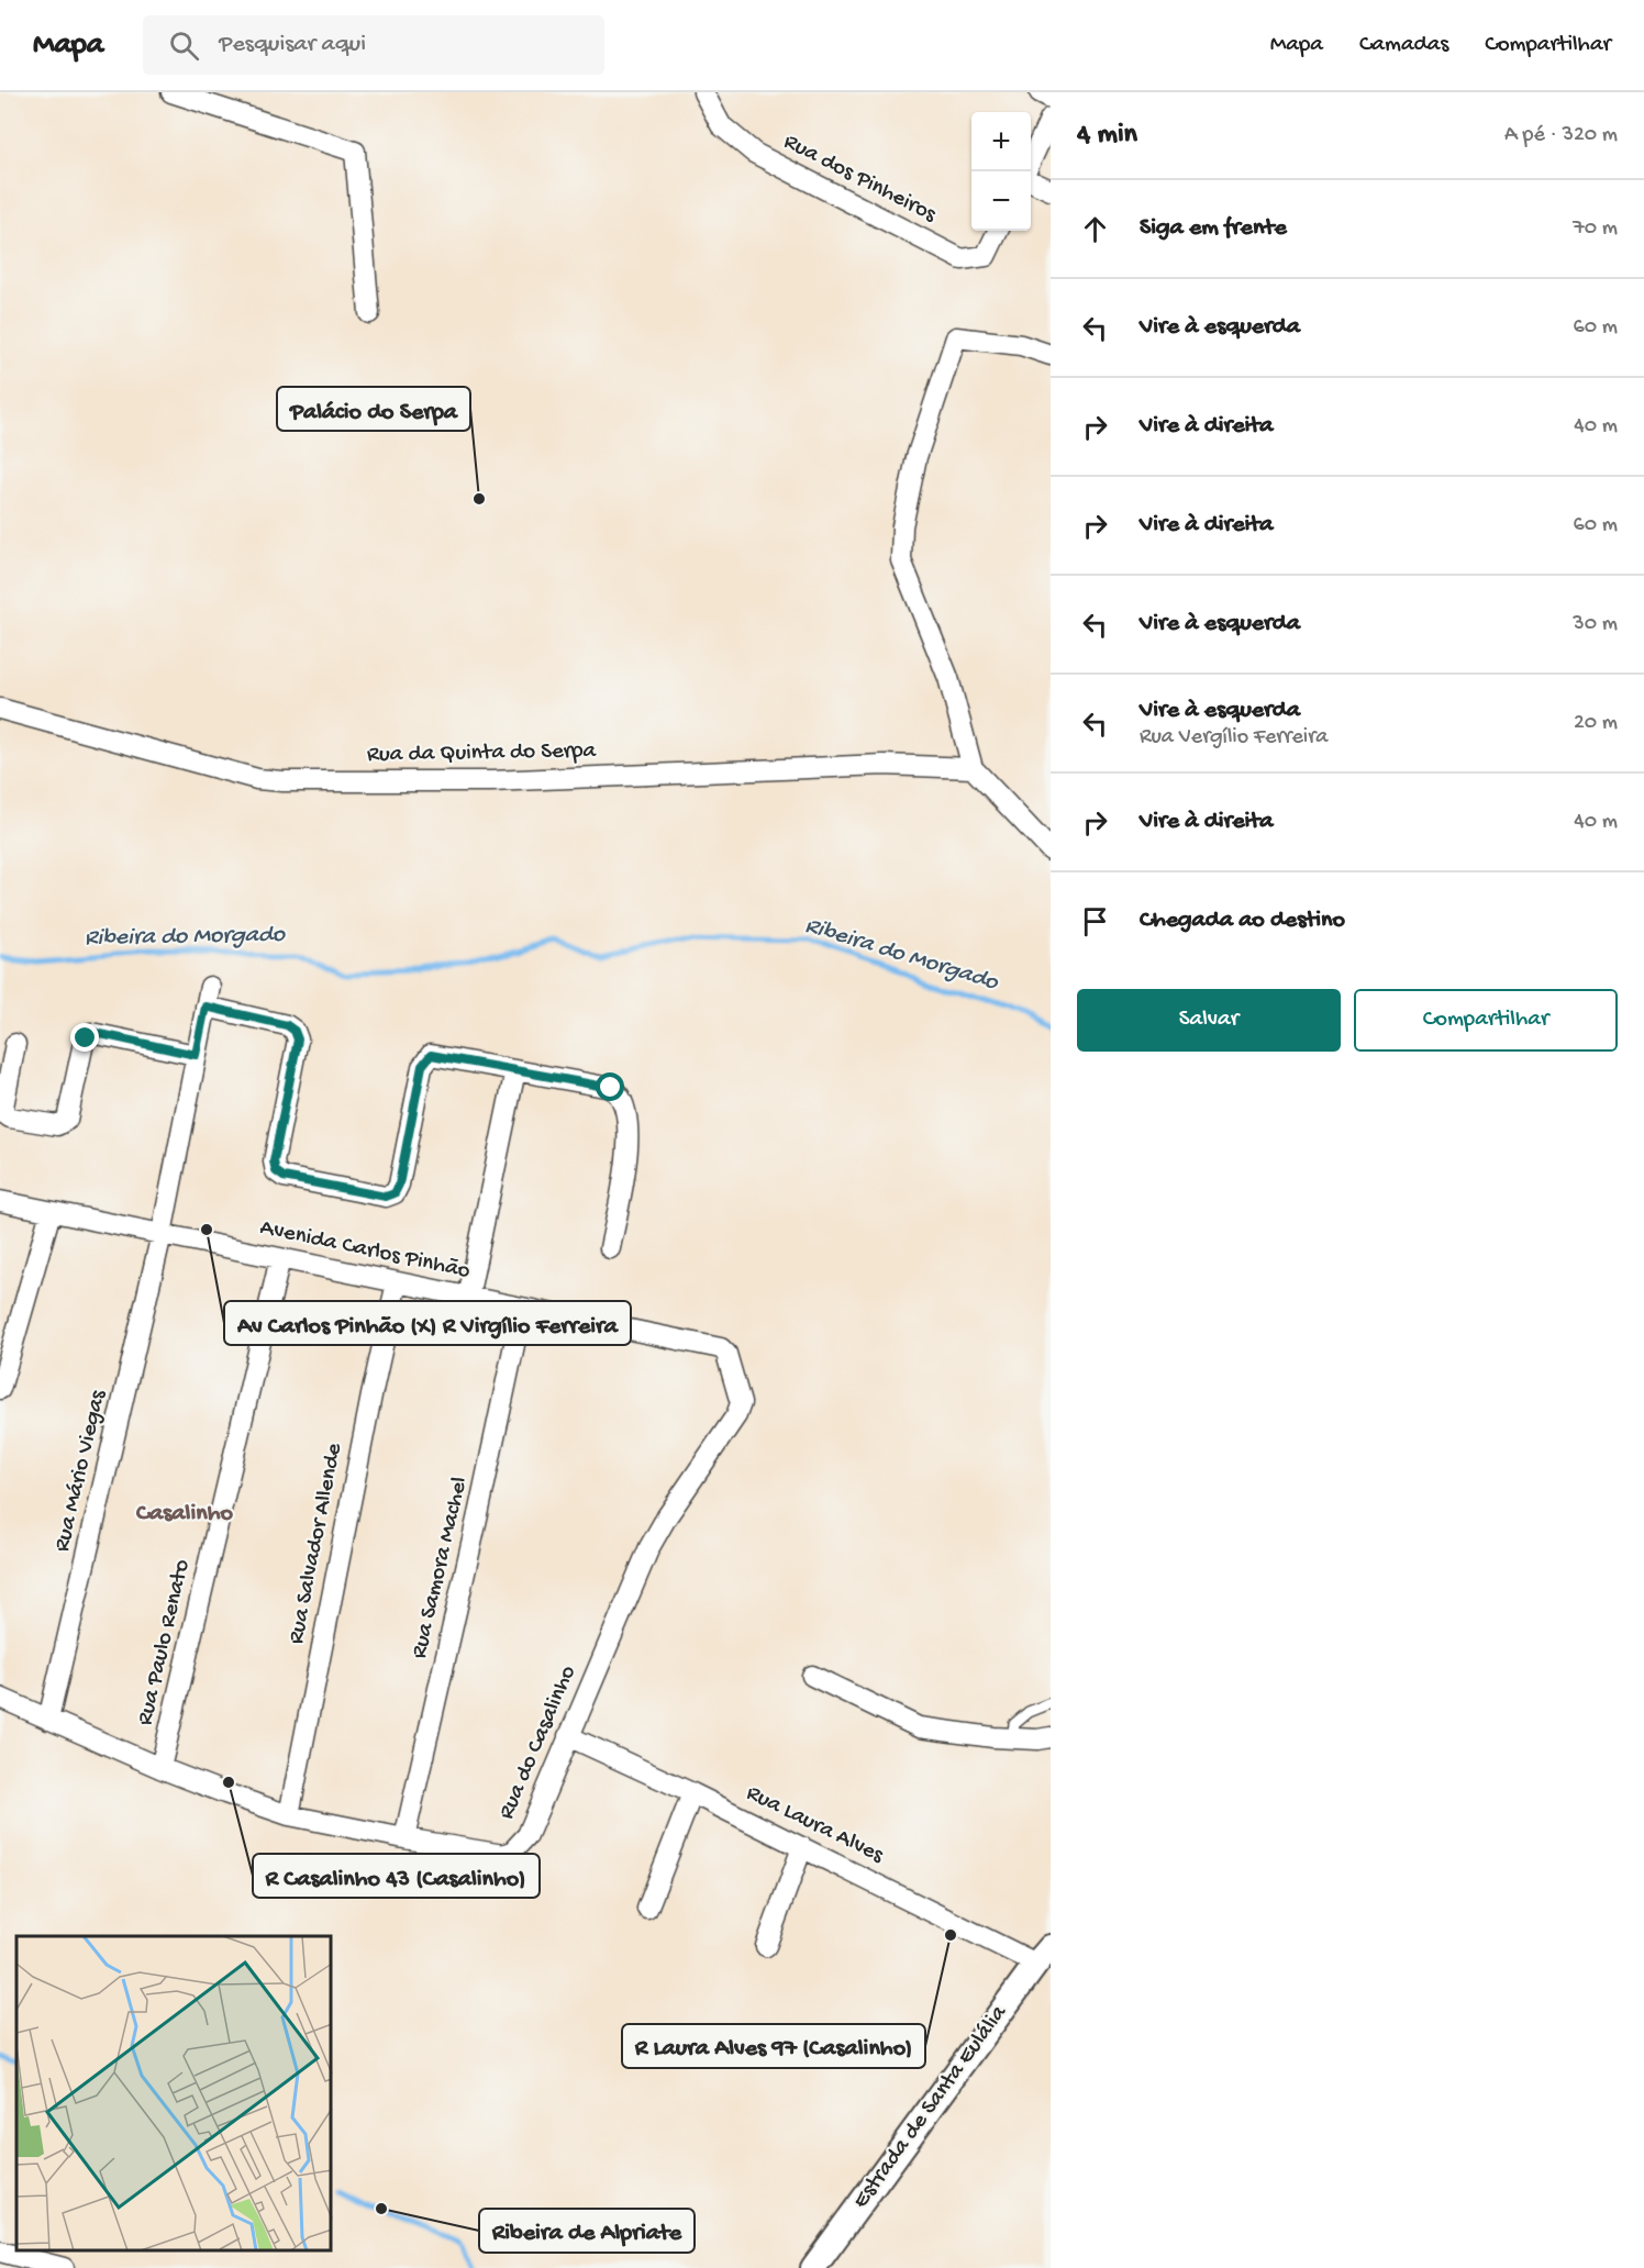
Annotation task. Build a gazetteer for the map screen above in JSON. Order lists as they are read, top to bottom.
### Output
{
  "streets": {
    "street": [
      "Rua dos Pinheiros",
      "Rua da Quinta do Serpa",
      "Avenida Carlos Pinhão",
      "Rua Mário Viegas",
      "Rua Salvador Allende",
      "Rua Samora Machel",
      "Rua Paulo Renato",
      "Rua do Casalinho",
      "Rua Laura Alves",
      "Estrada de Santa Eulália"
    ]
  },
  "crossings": [
    ["Avenida Carlos Pinhão", "Rua Mário Viegas"],
    ["Avenida Carlos Pinhão", "Rua Salvador Allende"],
    ["Avenida Carlos Pinhão", "Rua Samora Machel"],
    ["Avenida Carlos Pinhão", "Rua Paulo Renato"],
    ["Avenida Carlos Pinhão", "Rua do Casalinho"],
    ["Rua Mário Viegas", "Rua do Casalinho"],
    ["Rua Salvador Allende", "Rua do Casalinho"],
    ["Rua Samora Machel", "Rua do Casalinho"],
    ["Rua Paulo Renato", "Rua do Casalinho"],
    ["Rua do Casalinho", "Rua Laura Alves"],
    ["Rua Laura Alves", "Estrada de Santa Eulália"]
  ],
  "districts": ["Casalinho"],
  "water": ["Ribeira do Morgado"],
  "places": [
    "Palácio do Serpa",
    "Av Carlos Pinhão (X) R Virgílio Ferreira",
    "R Casalinho 43 (Casalinho)",
    "R Laura Alves 97 (Casalinho)",
    "Ribeira de Alpriate"
  ],
  "page": {
    "header": "Mapa",
    "search": "Pesquisar aqui",
    "nav": ["Mapa", "Camadas", "Compartilhar"],
    "heading": ["4 min", "A pé · 320 m"],
    "map_buttons": ["+", "−"],
    "list": [
      ["Siga em frente", "70 m"],
      ["Vire à esquerda", "60 m"],
      ["Vire à direita", "40 m"],
      ["Vire à direita", "60 m"],
      ["Vire à esquerda", "30 m"],
      ["Vire à esquerda", "Rua Vergílio Ferreira", "20 m"],
      ["Vire à direita", "40 m"],
      "Chegada ao destino"
    ],
    "buttons": ["Salvar", "Compartilhar"]
  }
}
